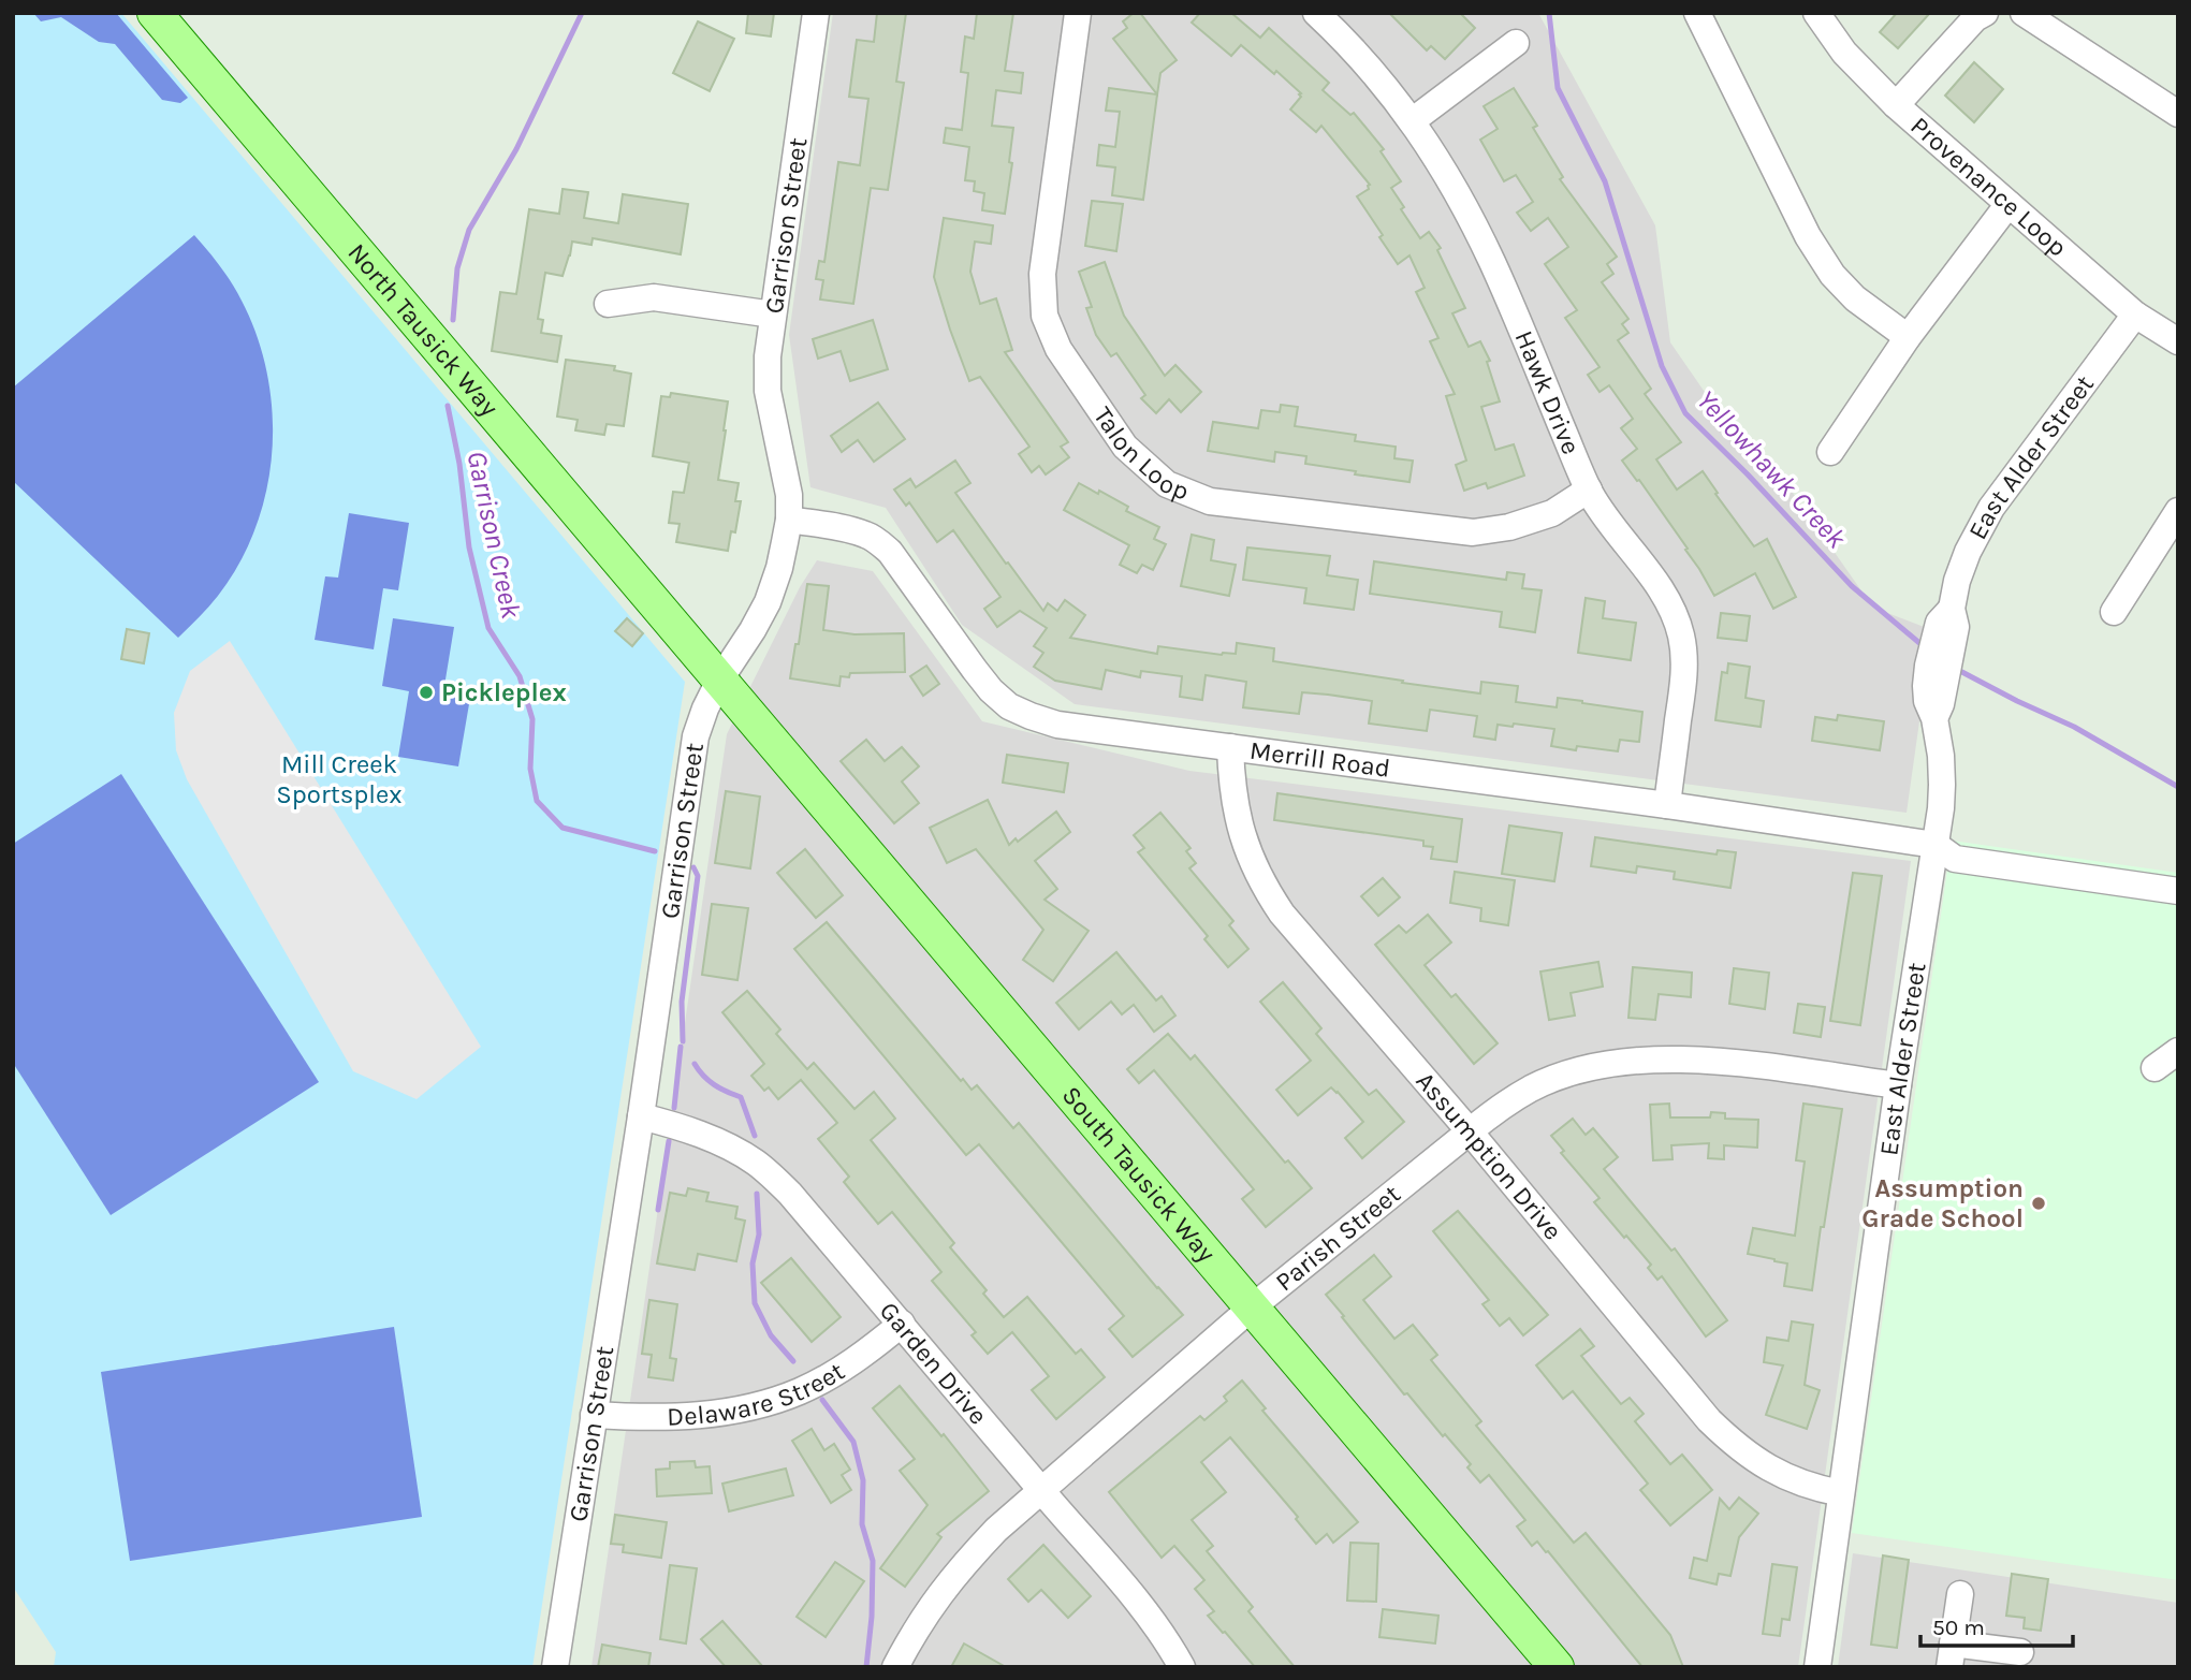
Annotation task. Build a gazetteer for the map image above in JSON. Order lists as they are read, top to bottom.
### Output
{
  "streets": {
    "main road": ["North Tausick Way", "South Tausick Way"],
    "street": [
      "Provenance Loop",
      "Garrison Street",
      "Hawk Drive",
      "Talon Loop",
      "East Alder Street",
      "Merrill Road",
      "Assumption Drive",
      "Parish Street",
      "Garden Drive",
      "Delaware Street"
    ]
  },
  "crossings": [
    ["Provenance Loop", "East Alder Street"],
    ["Garrison Street", "North Tausick Way"],
    ["Garrison Street", "Merrill Road"],
    ["Garrison Street", "South Tausick Way"],
    ["Garrison Street", "Garden Drive"],
    ["Garrison Street", "Delaware Street"],
    ["North Tausick Way", "South Tausick Way"],
    ["Hawk Drive", "Talon Loop"],
    ["Hawk Drive", "Merrill Road"],
    ["East Alder Street", "Merrill Road"],
    ["East Alder Street", "Assumption Drive"],
    ["East Alder Street", "Parish Street"],
    ["Merrill Road", "Assumption Drive"],
    ["Assumption Drive", "Parish Street"],
    ["South Tausick Way", "Parish Street"],
    ["Parish Street", "Garden Drive"],
    ["Garden Drive", "Delaware Street"]
  ],
  "water": ["Yellowhawk Creek", "Garrison Creek"],
  "parks": ["Mill Creek Sportsplex"],
  "places": ["Pickleplex", "Assumption Grade School"],
  "scale_bar": "50 m"
}
